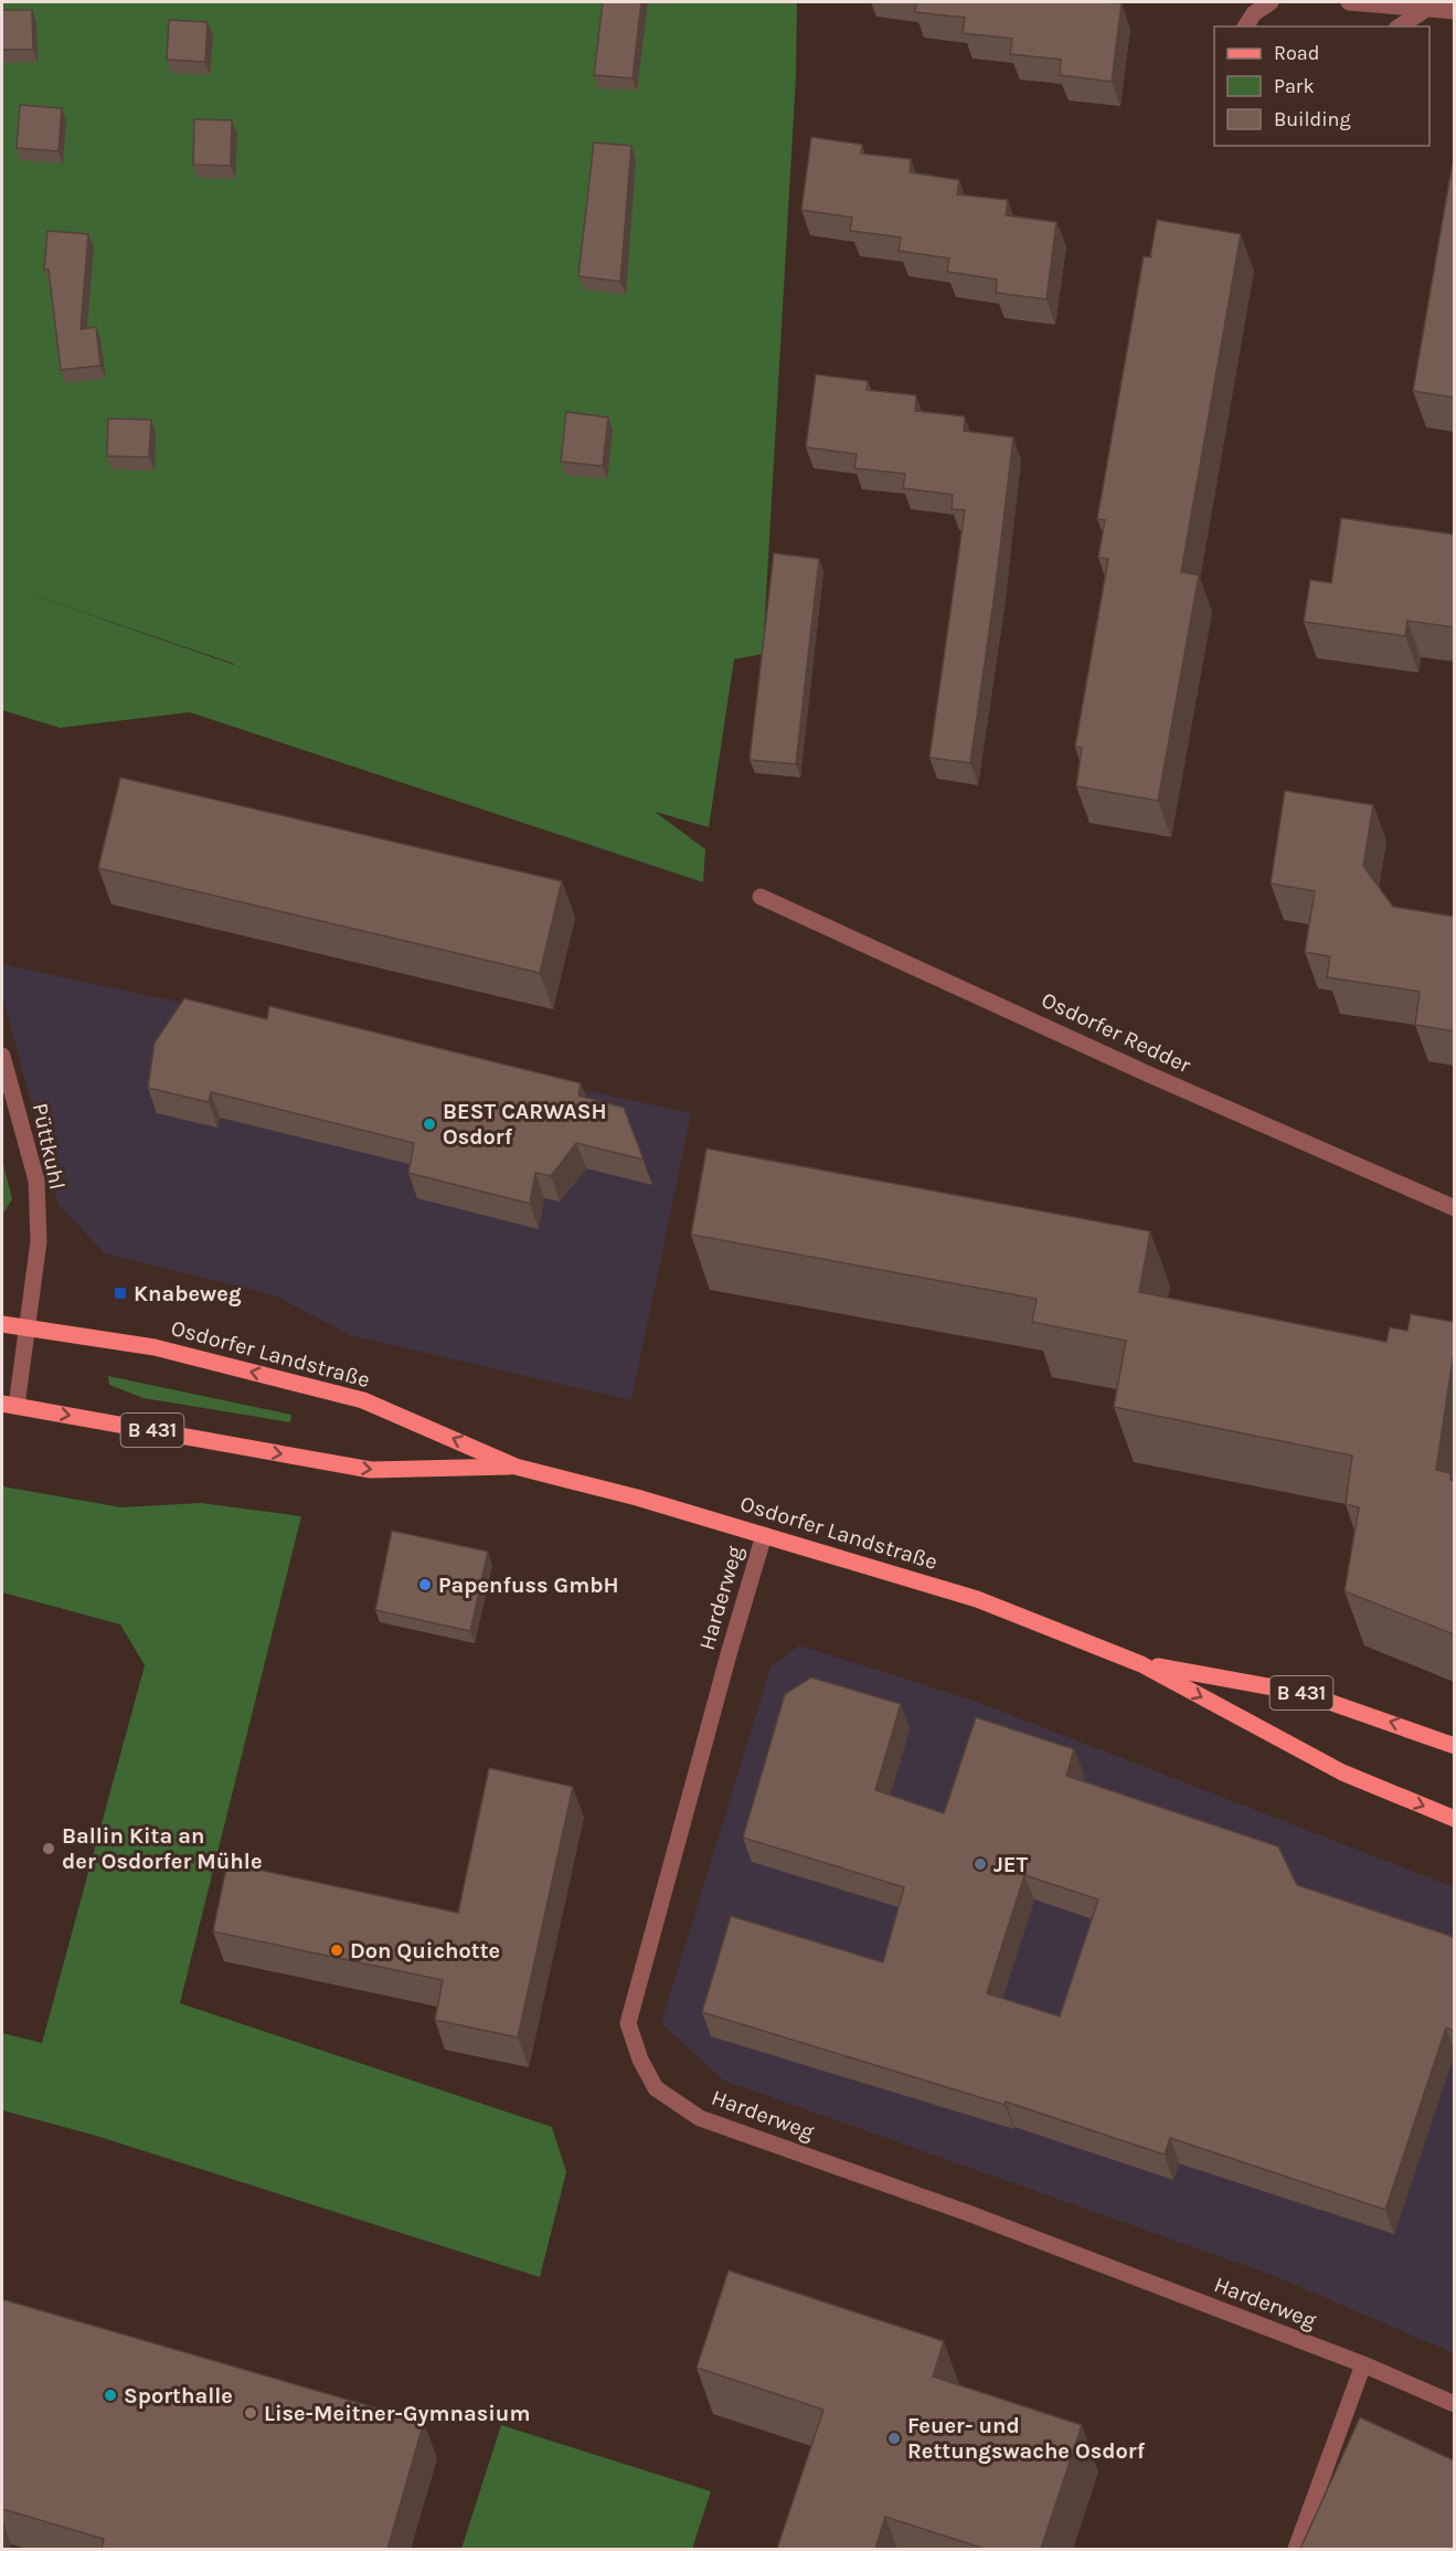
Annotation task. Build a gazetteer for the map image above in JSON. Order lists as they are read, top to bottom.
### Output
{
  "streets": {
    "main road": ["Osdorfer Landstraße", "B 431"],
    "street": ["Osdorfer Redder", "Püttkuhl", "Harderweg"]
  },
  "crossings": [
    ["Püttkuhl", "Osdorfer Landstraße"],
    ["Osdorfer Landstraße", "Harderweg"]
  ],
  "places": {
    "other": [
      "BEST CARWASH Osdorf",
      "Papenfuss GmbH",
      "Ballin Kita an der Osdorfer Mühle",
      "JET",
      "Don Quichotte",
      "Sporthalle",
      "Lise-Meitner-Gymnasium",
      "Feuer- und Rettungswache Osdorf"
    ],
    "transit": ["Knabeweg"]
  },
  "legend": ["Road", "Park", "Building"]
}
